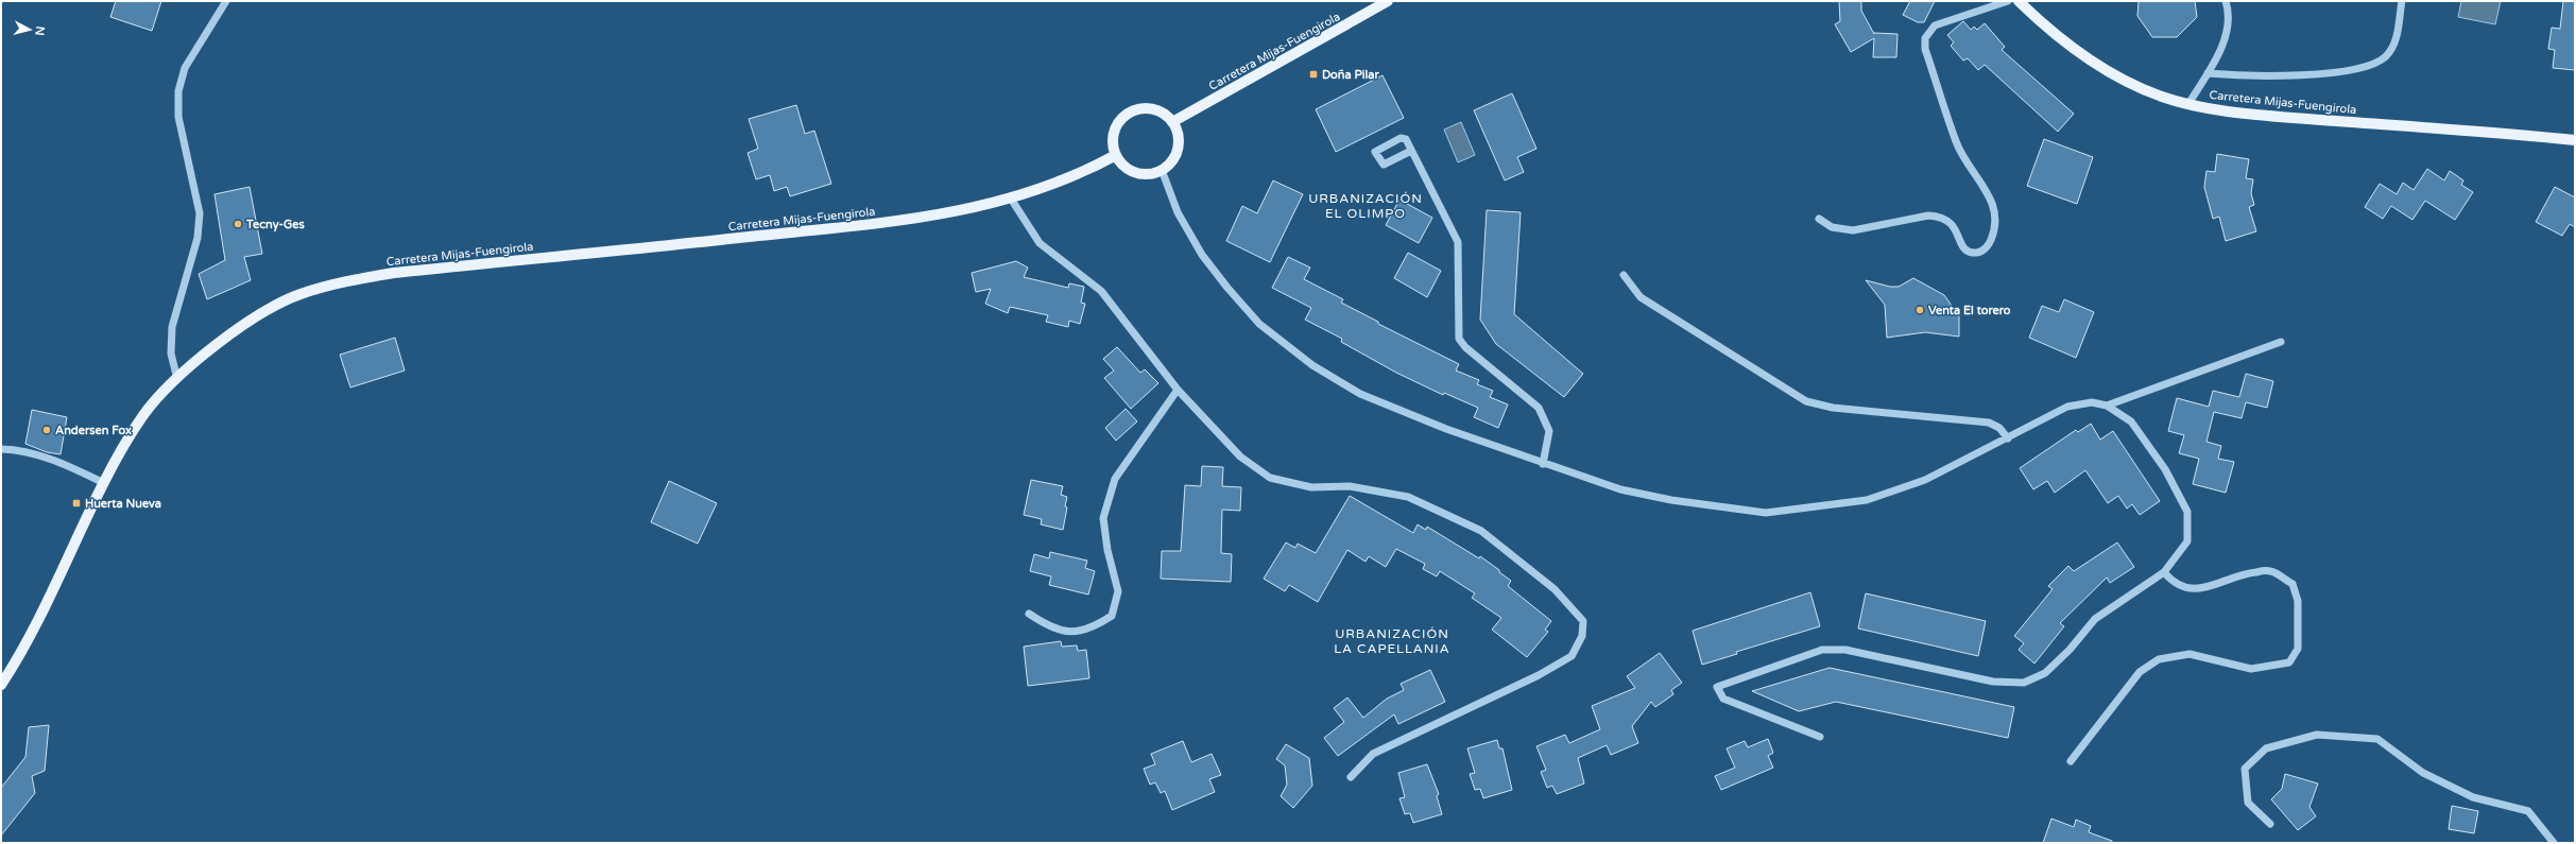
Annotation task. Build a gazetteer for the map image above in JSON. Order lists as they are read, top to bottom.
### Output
{
  "streets": {
    "main road": ["Carretera Mijas-Fuengirola"]
  },
  "districts": ["URBANIZACIÓN EL OLIMPO", "URBANIZACIÓN LA CAPELLANIA"],
  "places": {
    "transit": ["Doña Pilar", "Huerta Nueva"],
    "other": ["Tecny-Ges", "Venta El torero", "Andersen Fox"]
  },
  "north": "right"
}
